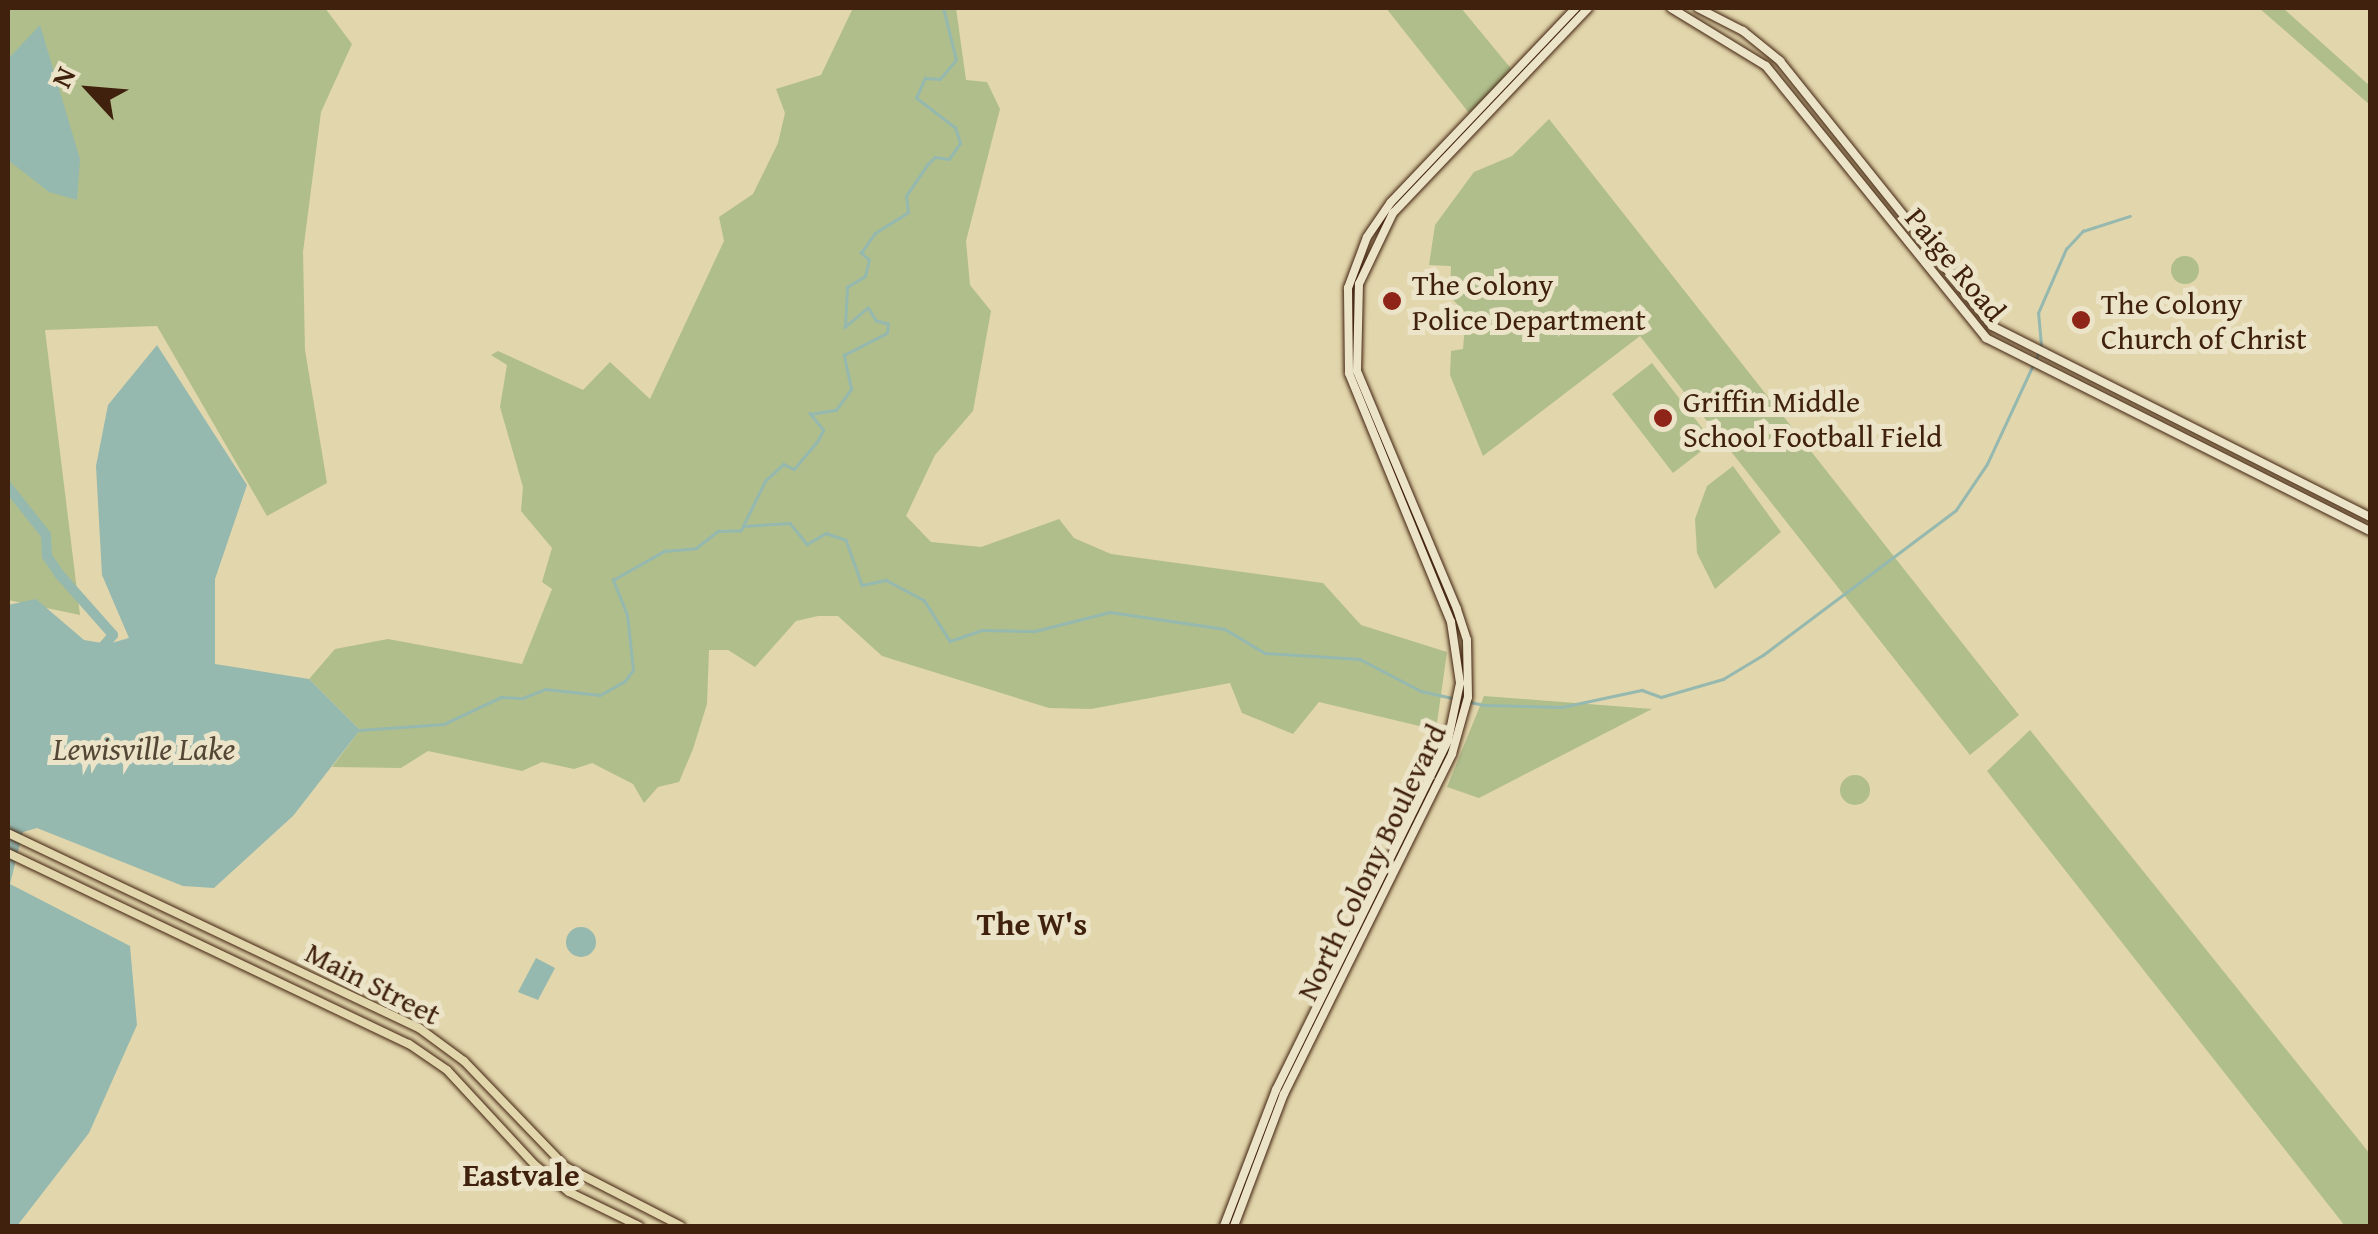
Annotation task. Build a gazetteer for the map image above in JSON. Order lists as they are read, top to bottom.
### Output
{
  "streets": {
    "main road": ["Paige Road", "North Colony Boulevard", "Main Street"]
  },
  "districts": ["The W's", "Eastvale"],
  "water": ["Lewisville Lake"],
  "places": ["The Colony Police Department", "The Colony Church of Christ", "Griffin Middle School Football Field"],
  "north": "top left"
}
